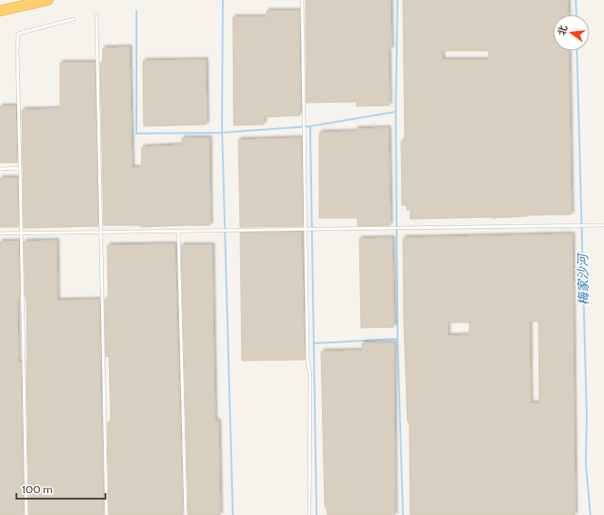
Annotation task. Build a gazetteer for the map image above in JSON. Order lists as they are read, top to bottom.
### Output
{
  "water": ["梅家沙河"],
  "scale_bar": "100 m",
  "north": "left"
}
